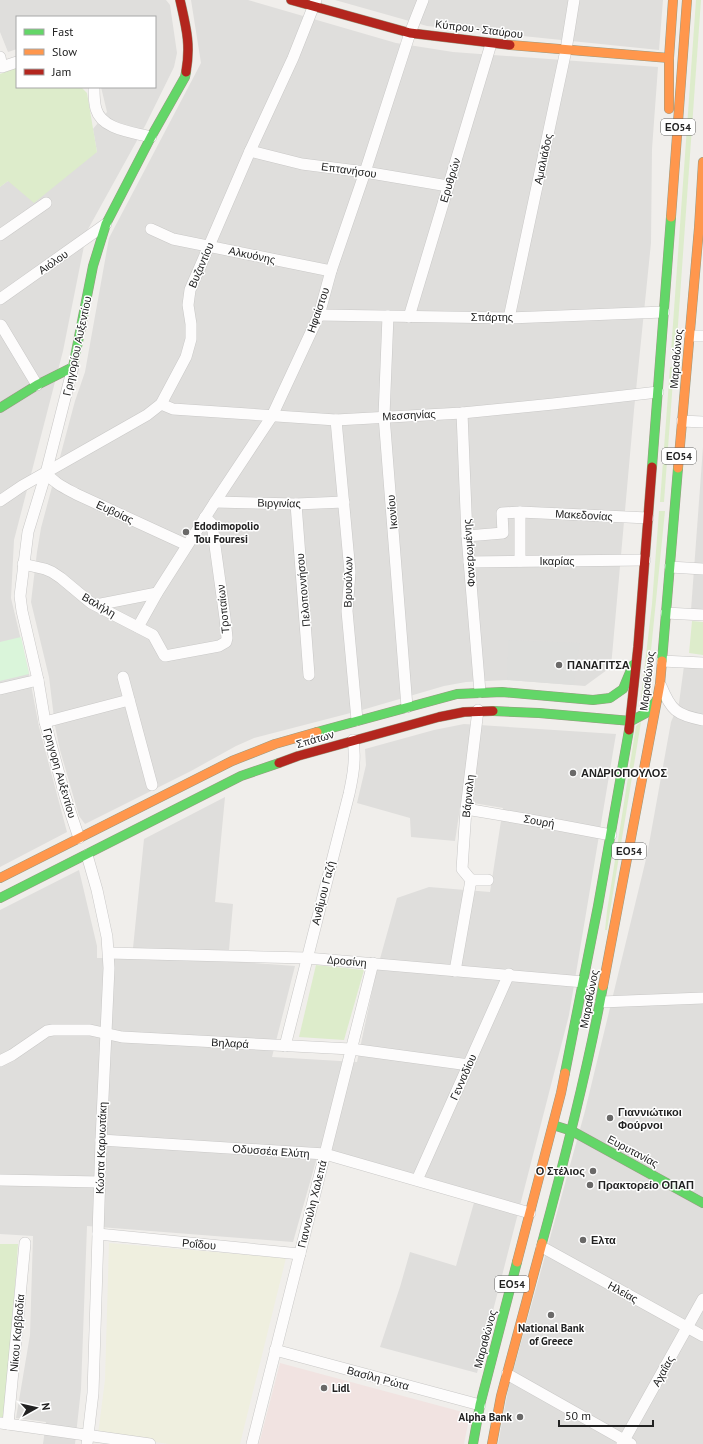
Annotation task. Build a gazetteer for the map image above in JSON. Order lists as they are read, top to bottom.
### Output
{
  "streets": {
    "main road": [
      "Κύπρου - Σταύρου",
      "ΕΟ54",
      "Γρηγορίου Αυξεντίου",
      "Μαραθώνος",
      "Σπάτων",
      "Ευρυτανίας"
    ],
    "street": [
      "Αμαλιάδος",
      "Επτανήσου",
      "Ερυθρών",
      "Αλκυόνης",
      "Αιόλου",
      "Βυζαντίου",
      "Ηφαίστου",
      "Σπάρτης",
      "Μεσσηνίας",
      "Βιργινίας",
      "Ευβοίας",
      "Ικονίου",
      "Μακεδονίας",
      "Φανερωμένης",
      "Ικαρίας",
      "Βρυούλων",
      "Πελοποννήσου",
      "Βαλήλη",
      "Τροπαίων",
      "Γρηγορη Αυξεντίου",
      "Βάρναλη",
      "Σουρή",
      "Ανθίμου Γαζή",
      "Δροσίνη",
      "Βηλαρά",
      "Γενναδίου",
      "Κώστα Καρυωτάκη",
      "Οδυσσέα Ελύτη",
      "Γιαννούλη Χαλεπά",
      "Ροΐδου",
      "Ηλείας",
      "Νίκου Καββαδία",
      "Αχαΐας",
      "Βασίλη Ρώτα"
    ]
  },
  "crossings": [
    ["Κύπρου - Σταύρου", "Αμαλιάδος"],
    ["Κύπρου - Σταύρου", "Ερυθρών"],
    ["Κύπρου - Σταύρου", "Βυζαντίου"],
    ["Κύπρου - Σταύρου", "Ηφαίστου"],
    ["Κύπρου - Σταύρου", "Μαραθώνος"],
    ["Αμαλιάδος", "Σπάρτης"],
    ["Επτανήσου", "Ερυθρών"],
    ["Επτανήσου", "Βυζαντίου"],
    ["Επτανήσου", "Ηφαίστου"],
    ["Ερυθρών", "Σπάρτης"],
    ["Αλκυόνης", "Βυζαντίου"],
    ["Αλκυόνης", "Ηφαίστου"],
    ["Αιόλου", "Γρηγορίου Αυξεντίου"],
    ["Βυζαντίου", "Γρηγορίου Αυξεντίου"],
    ["Βυζαντίου", "Μεσσηνίας"],
    ["Βυζαντίου", "Ευβοίας"],
    ["Ηφαίστου", "Σπάρτης"],
    ["Ηφαίστου", "Μεσσηνίας"],
    ["Ηφαίστου", "Βιργινίας"],
    ["Ηφαίστου", "Ευβοίας"],
    ["Ηφαίστου", "Βαλήλη"],
    ["Ηφαίστου", "Τροπαίων"],
    ["Σπάρτης", "Μαραθώνος"],
    ["Σπάρτης", "Ικονίου"],
    ["Γρηγορίου Αυξεντίου", "Ευβοίας"],
    ["Γρηγορίου Αυξεντίου", "Βαλήλη"],
    ["Γρηγορίου Αυξεντίου", "Γρηγορη Αυξεντίου"],
    ["Μαραθώνος", "Μεσσηνίας"],
    ["Μαραθώνος", "Μακεδονίας"],
    ["Μαραθώνος", "Ικαρίας"],
    ["Μαραθώνος", "Σπάτων"],
    ["Μαραθώνος", "Σουρή"],
    ["Μαραθώνος", "Δροσίνη"],
    ["Μαραθώνος", "Οδυσσέα Ελύτη"],
    ["Μαραθώνος", "Ευρυτανίας"],
    ["Μαραθώνος", "Ηλείας"],
    ["Μαραθώνος", "Βασίλη Ρώτα"],
    ["Μεσσηνίας", "Ικονίου"],
    ["Μεσσηνίας", "Φανερωμένης"],
    ["Μεσσηνίας", "Βρυούλων"],
    ["Βιργινίας", "Βρυούλων"],
    ["Βιργινίας", "Πελοποννήσου"],
    ["Ικονίου", "Σπάτων"],
    ["Φανερωμένης", "Ικαρίας"],
    ["Φανερωμένης", "Σπάτων"],
    ["Βρυούλων", "Σπάτων"],
    ["Βαλήλη", "Τροπαίων"],
    ["Σπάτων", "Γρηγορη Αυξεντίου"],
    ["Σπάτων", "Βάρναλη"],
    ["Σπάτων", "Ανθίμου Γαζή"],
    ["Σπάτων", "Κώστα Καρυωτάκη"],
    ["Βάρναλη", "Σουρή"],
    ["Ανθίμου Γαζή", "Δροσίνη"],
    ["Ανθίμου Γαζή", "Βηλαρά"],
    ["Δροσίνη", "Γενναδίου"],
    ["Δροσίνη", "Κώστα Καρυωτάκη"],
    ["Δροσίνη", "Γιαννούλη Χαλεπά"],
    ["Βηλαρά", "Γενναδίου"],
    ["Βηλαρά", "Κώστα Καρυωτάκη"],
    ["Βηλαρά", "Γιαννούλη Χαλεπά"],
    ["Γενναδίου", "Οδυσσέα Ελύτη"],
    ["Κώστα Καρυωτάκη", "Οδυσσέα Ελύτη"],
    ["Κώστα Καρυωτάκη", "Ροΐδου"],
    ["Οδυσσέα Ελύτη", "Γιαννούλη Χαλεπά"],
    ["Γιαννούλη Χαλεπά", "Ροΐδου"],
    ["Γιαννούλη Χαλεπά", "Βασίλη Ρώτα"],
    ["Ηλείας", "Αχαΐας"]
  ],
  "places": [
    "Edodimopolio Tou Fouresi",
    "ΠΑΝΑΓΙΤΣΑ",
    "ΑΝΔΡΙΟΠΟΥΛΟΣ",
    "Γιαννιώτικοι Φούρνοι",
    "Ο Στέλιος",
    "Πρακτορείο ΟΠΑΠ",
    "Ελτα",
    "National Bank of Greece",
    "Lidl",
    "Alpha Bank"
  ],
  "legend": ["Fast", "Slow", "Jam"],
  "scale_bar": "50 m",
  "north": "right"
}
